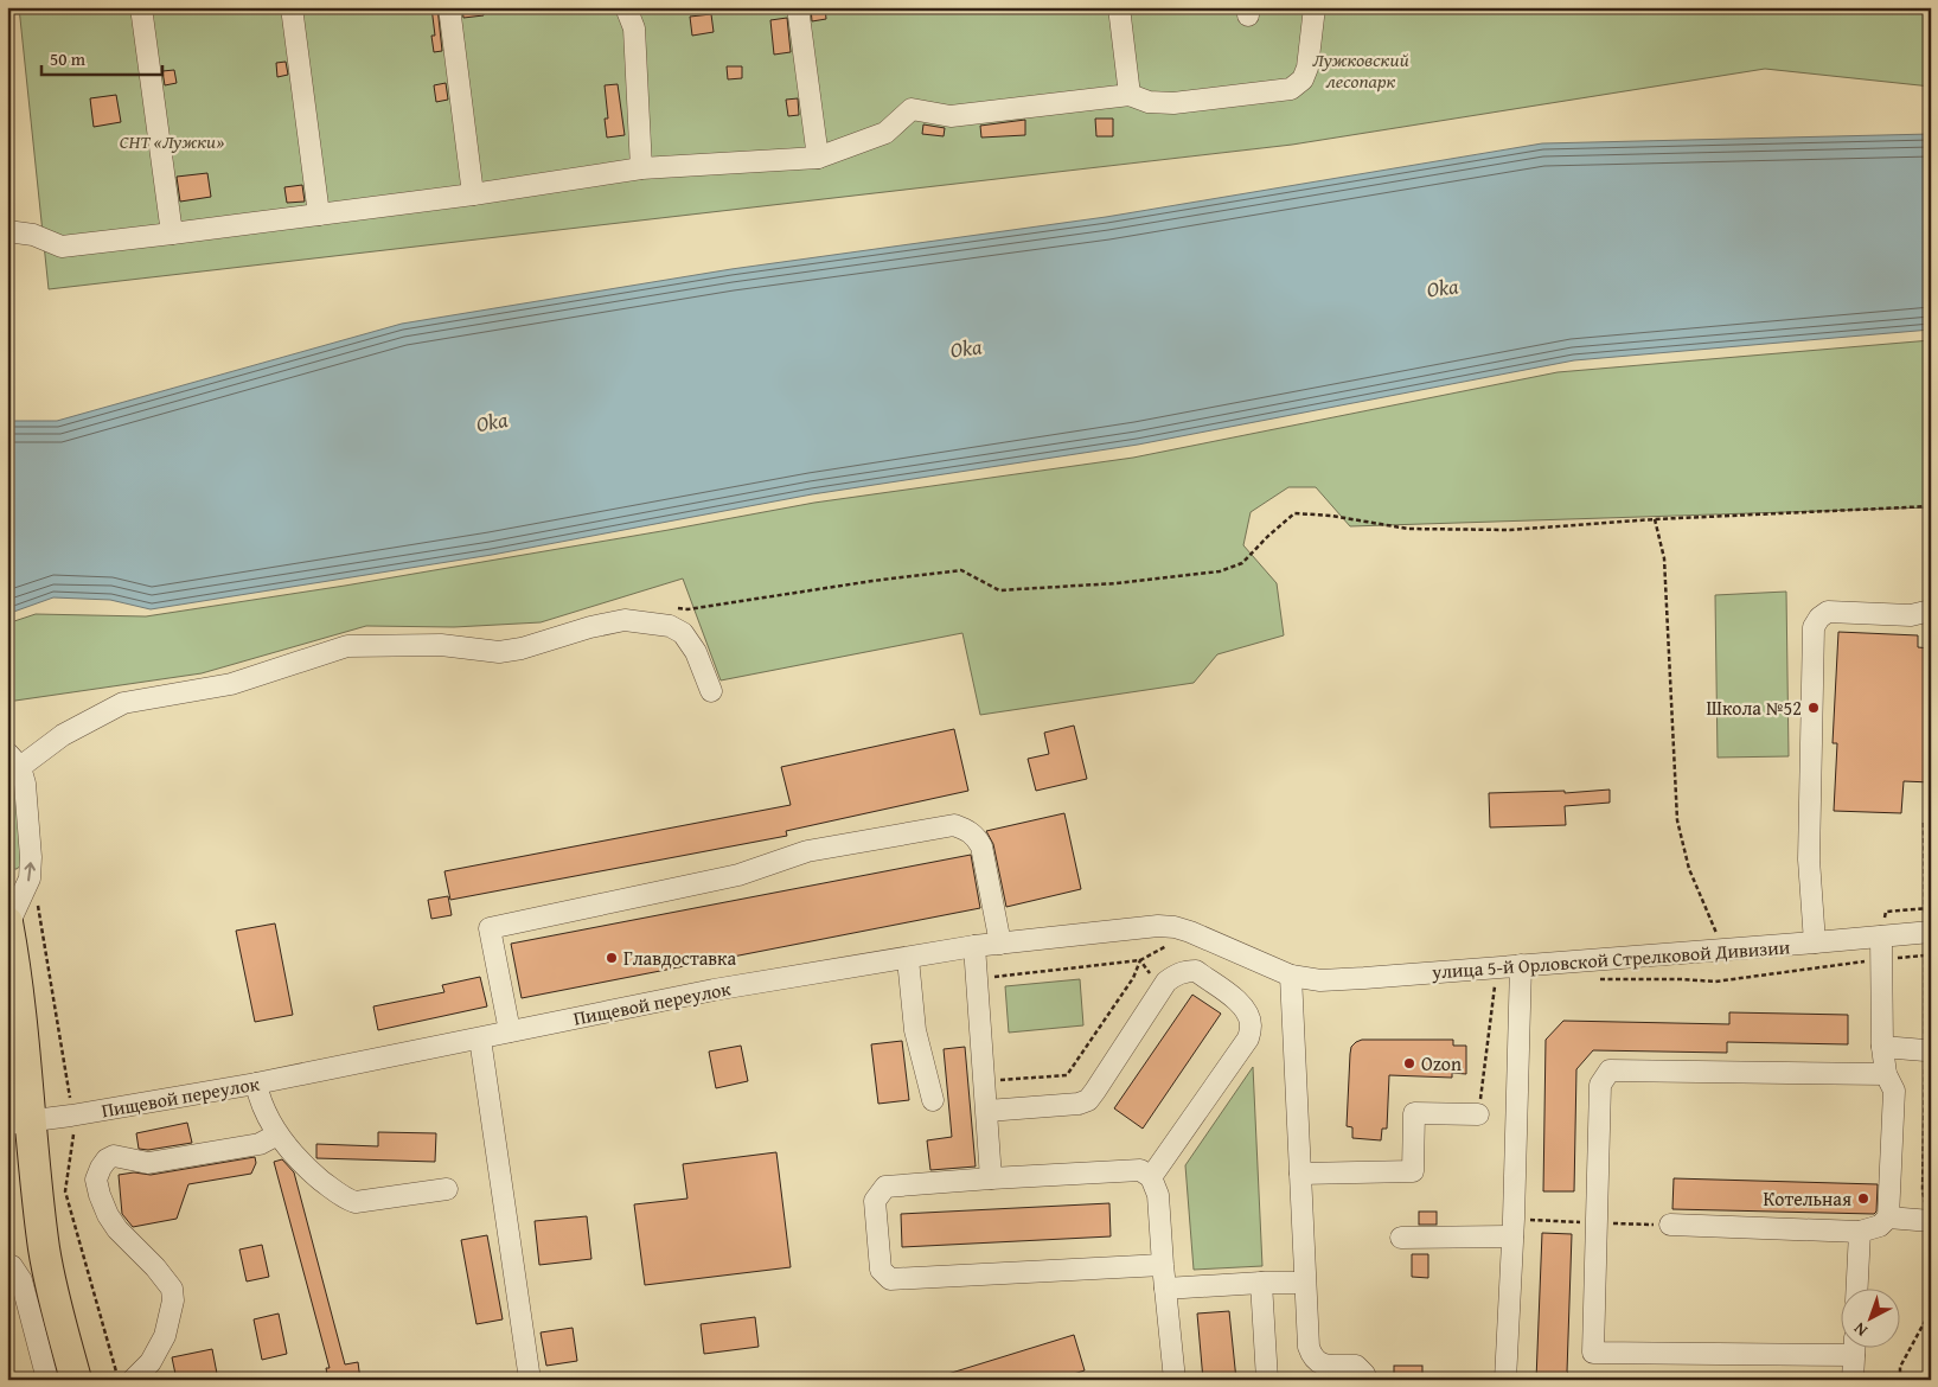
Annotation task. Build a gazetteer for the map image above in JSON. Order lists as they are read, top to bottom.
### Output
{
  "streets": {
    "street": ["улица 5-й Орловской Стрелковой Дивизии", "Пищевой переулок"]
  },
  "crossings": [
    ["улица 5-й Орловской Стрелковой Дивизии", "Пищевой переулок"]
  ],
  "water": ["Oka"],
  "parks": ["Лужковский лесопарк", "СНТ «Лужки»"],
  "places": [
    "Школа №52",
    "Главдоставка",
    "Ozon",
    "Котельная"
  ],
  "scale_bar": "50 m",
  "north": "bottom left"
}
